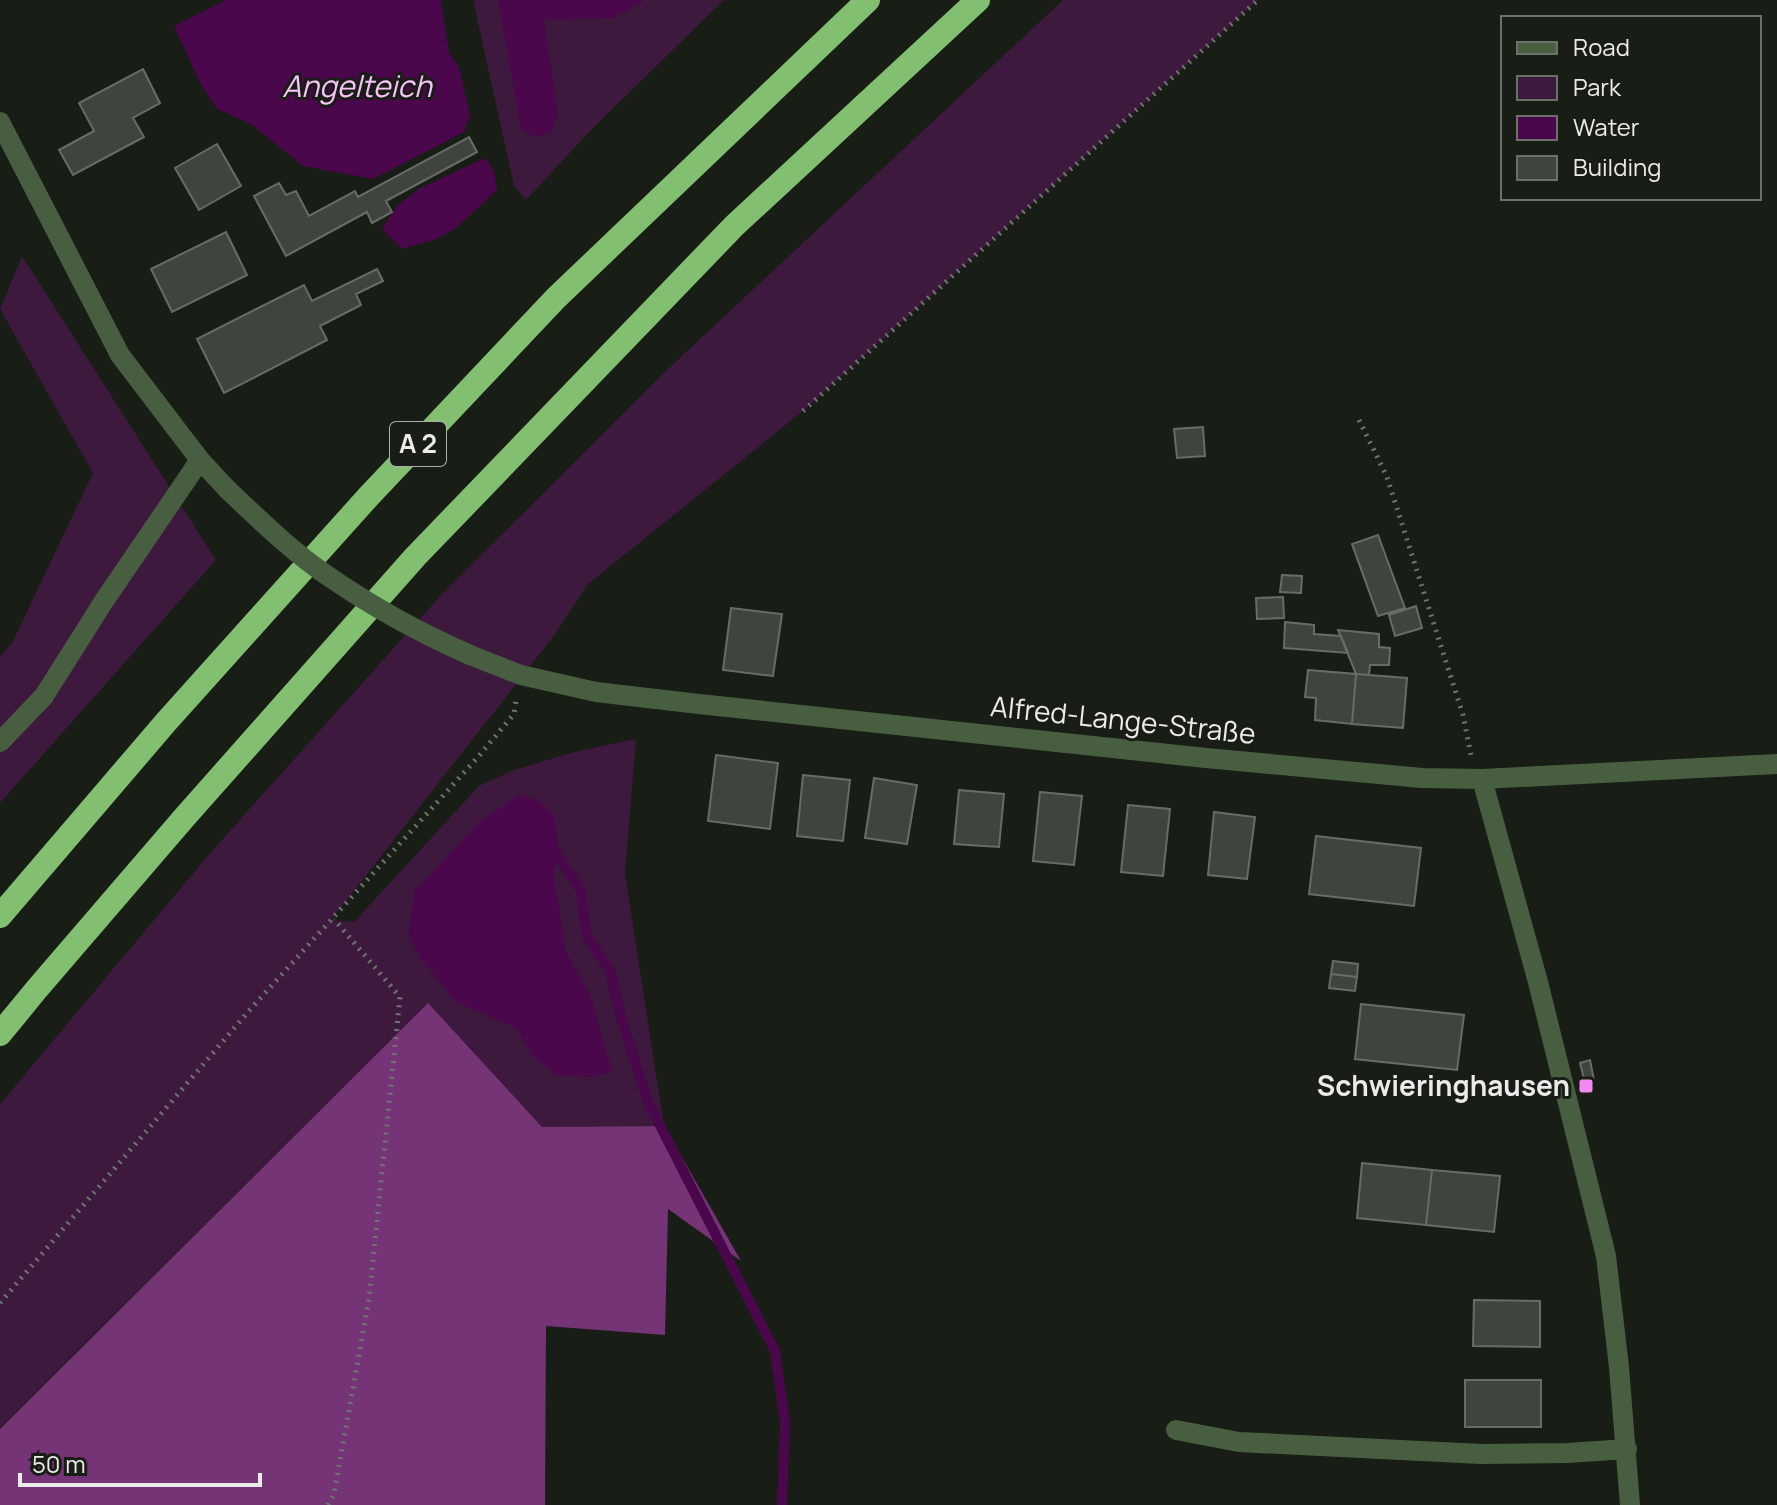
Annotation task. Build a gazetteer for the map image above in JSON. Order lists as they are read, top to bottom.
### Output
{
  "streets": {
    "highway": ["A 2"],
    "street": ["Alfred-Lange-Straße"]
  },
  "water": ["Angelteich"],
  "places": {
    "transit": ["Schwieringhausen"]
  },
  "legend": [
    "Road",
    "Park",
    "Water",
    "Building"
  ],
  "scale_bar": "50 m"
}
